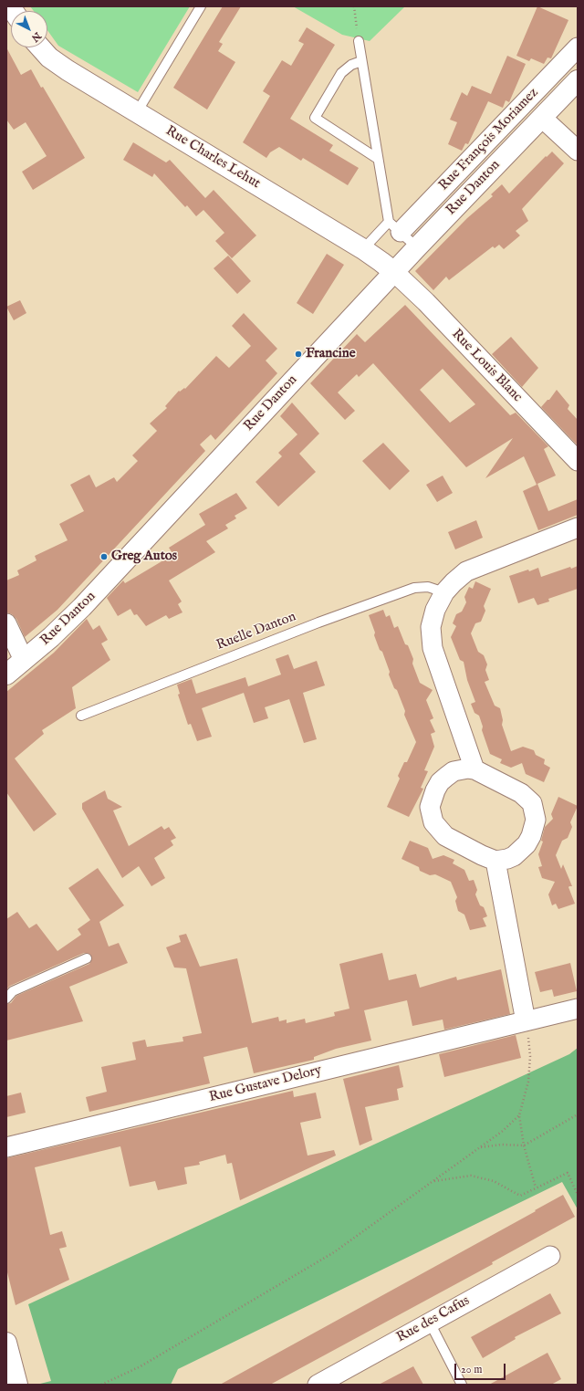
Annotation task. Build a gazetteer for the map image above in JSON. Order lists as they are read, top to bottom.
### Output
{
  "streets": {
    "street": [
      "Rue François Moriamez",
      "Rue Charles Lehut",
      "Rue Danton",
      "Rue Louis Blanc",
      "Rue Gustave Delory",
      "Rue des Cafus"
    ],
    "lane": ["Ruelle Danton"]
  },
  "crossings": [
    ["Rue Charles Lehut", "Rue Danton"],
    ["Rue Charles Lehut", "Rue Louis Blanc"],
    ["Rue Danton", "Rue Louis Blanc"]
  ],
  "places": ["Francine", "Greg Autos"],
  "scale_bar": "20 m",
  "north": "bottom right"
}
